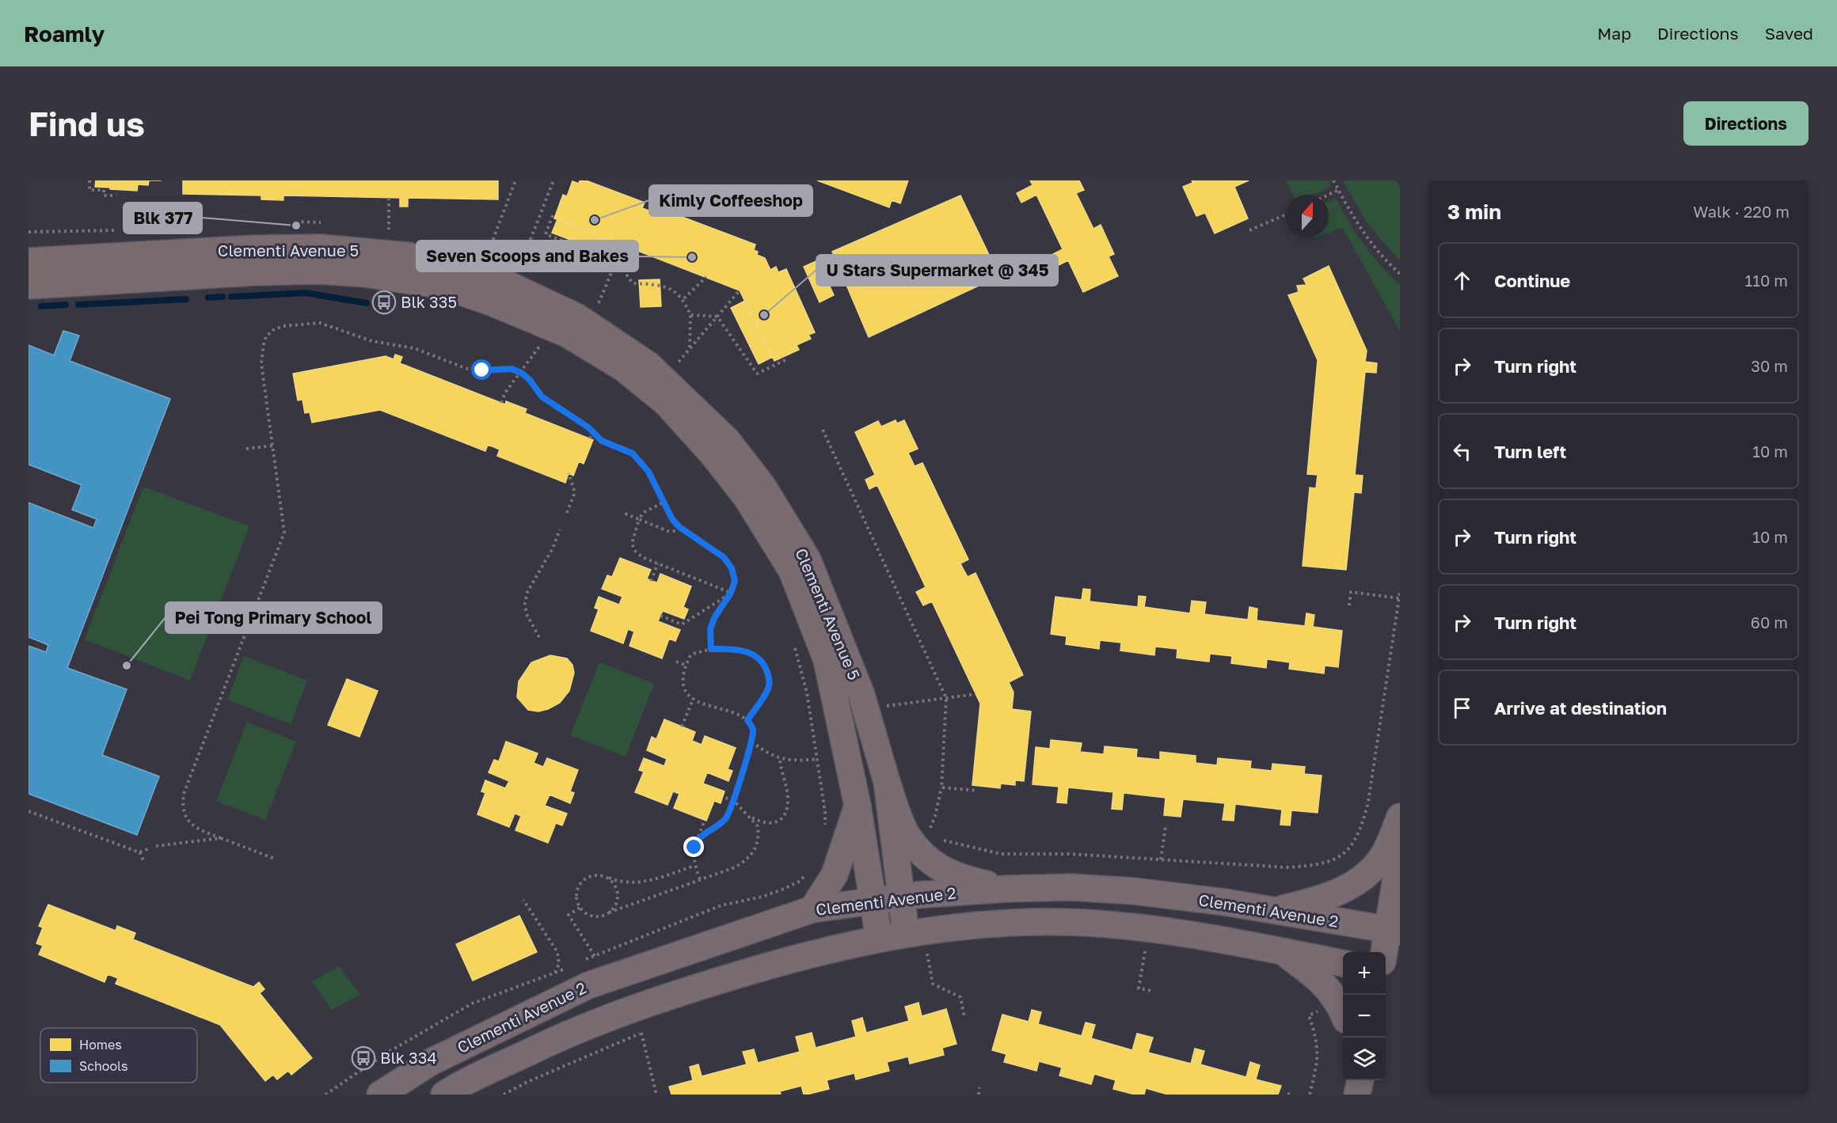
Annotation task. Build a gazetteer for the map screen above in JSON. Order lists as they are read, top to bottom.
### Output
{
  "streets": {
    "main road": ["Clementi Avenue 2"],
    "street": ["Clementi Avenue 5"]
  },
  "crossings": [
    ["Clementi Avenue 5", "Clementi Avenue 2"]
  ],
  "places": {
    "other": [
      "Kimly Coffeeshop",
      "Blk 377",
      "Seven Scoops and Bakes",
      "U Stars Supermarket @ 345",
      "Pei Tong Primary School"
    ],
    "bus stop": ["Blk 335", "Blk 334"]
  },
  "legend": ["Homes", "Schools"],
  "north": "top",
  "page": {
    "header": "Roamly",
    "nav": ["Map", "Directions", "Saved"],
    "buttons": "Directions",
    "title": "Find us",
    "heading": ["3 min", "Walk · 220 m"],
    "list": [
      ["Continue", "110 m"],
      ["Turn right", "30 m"],
      ["Turn left", "10 m"],
      ["Turn right", "10 m"],
      ["Turn right", "60 m"],
      "Arrive at destination"
    ],
    "map_buttons": ["+", "−"]
  }
}
